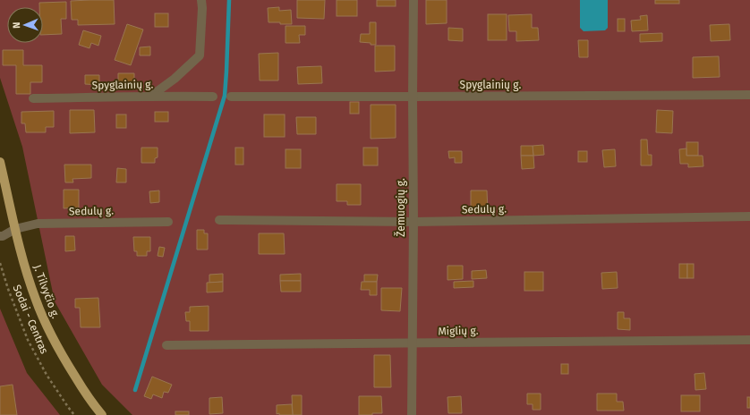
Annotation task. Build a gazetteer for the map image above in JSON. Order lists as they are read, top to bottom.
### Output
{
  "streets": {
    "main road": ["J. Tilvyčio g."],
    "street": [
      "Spyglainių g.",
      "Žemuogių g.",
      "Sedulų g.",
      "Miglių g."
    ],
    "path": ["Sodai - Centras"]
  },
  "crossings": [
    ["Spyglainių g.", "Žemuogių g."],
    ["Žemuogių g.", "Sedulų g."],
    ["Žemuogių g.", "Miglių g."],
    ["Sedulų g.", "J. Tilvyčio g."]
  ],
  "north": "left"
}
